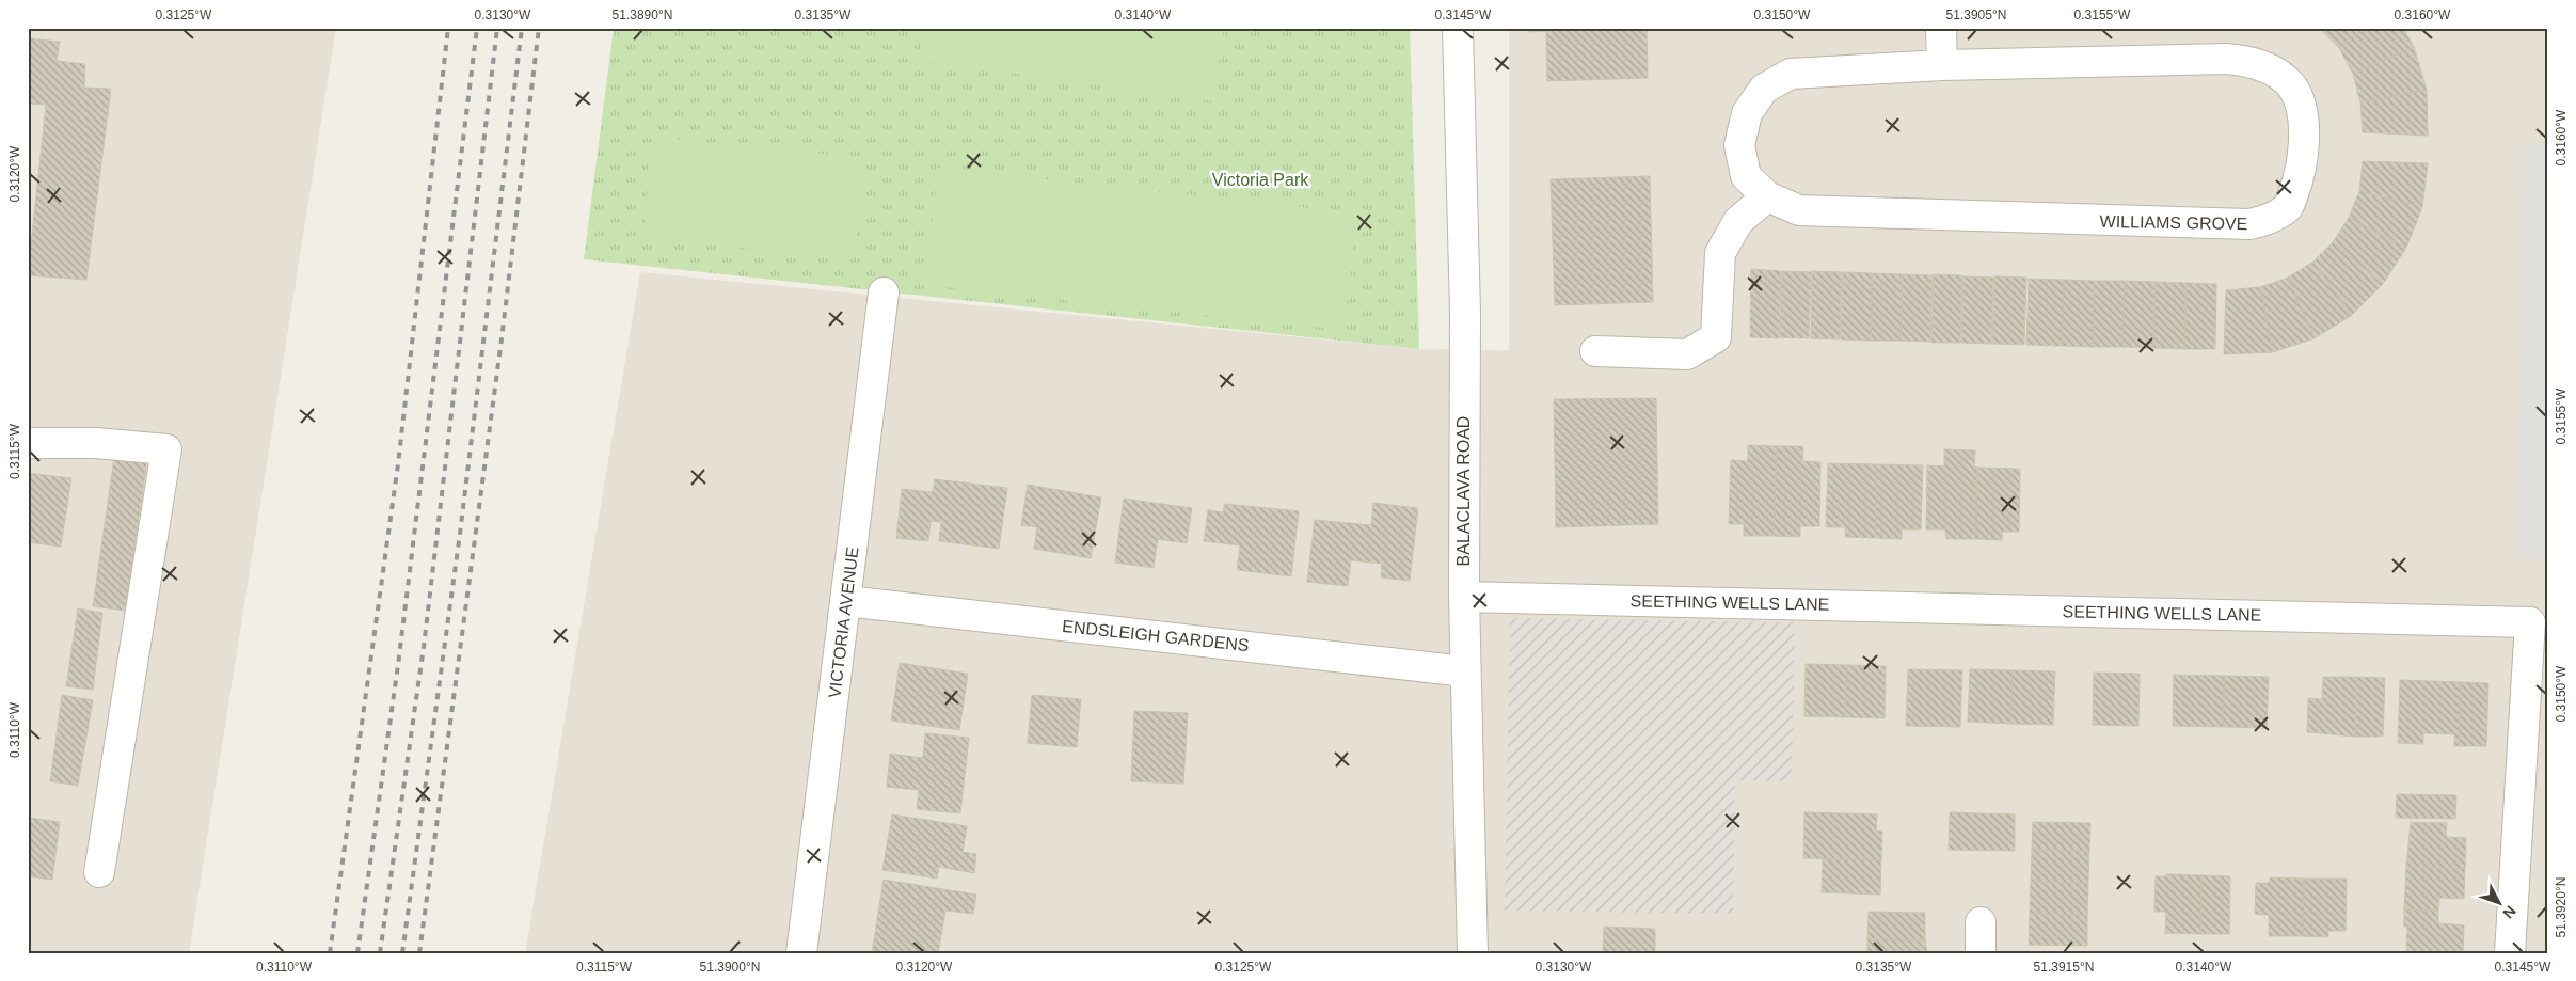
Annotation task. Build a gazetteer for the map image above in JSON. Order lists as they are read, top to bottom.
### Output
{
  "streets": {
    "street": [
      "WILLIAMS GROVE",
      "BALACLAVA ROAD",
      "SEETHING WELLS LANE",
      "VICTORIA AVENUE",
      "ENDSLEIGH GARDENS"
    ]
  },
  "crossings": [
    ["BALACLAVA ROAD", "SEETHING WELLS LANE"],
    ["BALACLAVA ROAD", "ENDSLEIGH GARDENS"],
    ["VICTORIA AVENUE", "ENDSLEIGH GARDENS"]
  ],
  "parks": ["Victoria Park"],
  "north": "bottom right",
  "coordinates": [
    "0.3125°W",
    "0.3130°W",
    "51.3890°N",
    "0.3135°W",
    "0.3140°W",
    "0.3145°W",
    "0.3150°W",
    "51.3905°N",
    "0.3155°W",
    "0.3160°W",
    "0.3120°W",
    "0.3115°W",
    "0.3110°W",
    "51.3920°N",
    "51.3900°N",
    "51.3915°N"
  ]
}
